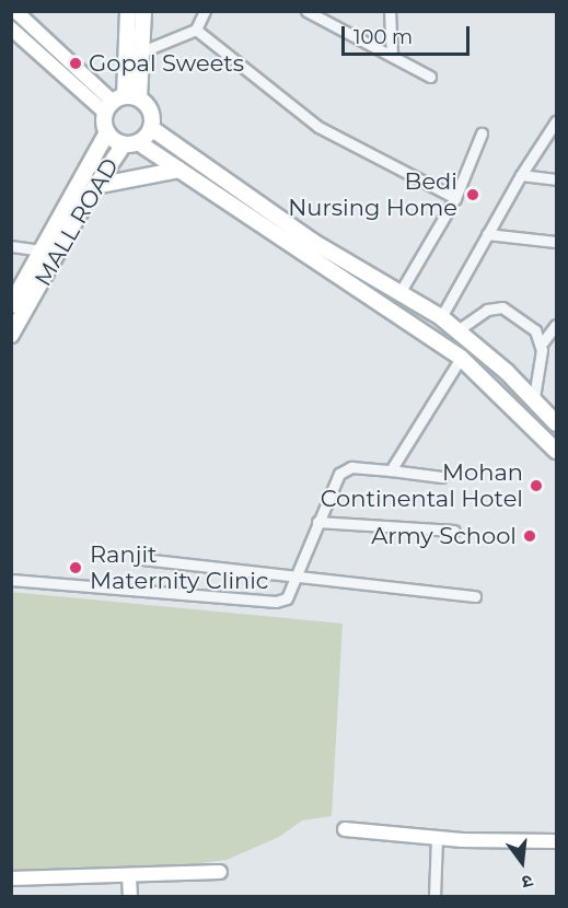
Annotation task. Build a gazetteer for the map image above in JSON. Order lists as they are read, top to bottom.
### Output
{
  "streets": {
    "main road": ["MALL ROAD"]
  },
  "places": [
    "Gopal Sweets",
    "Bedi Nursing Home",
    "Mohan Continental Hotel",
    "Army School",
    "Ranjit Maternity Clinic"
  ],
  "scale_bar": "100 m",
  "north": "bottom"
}
